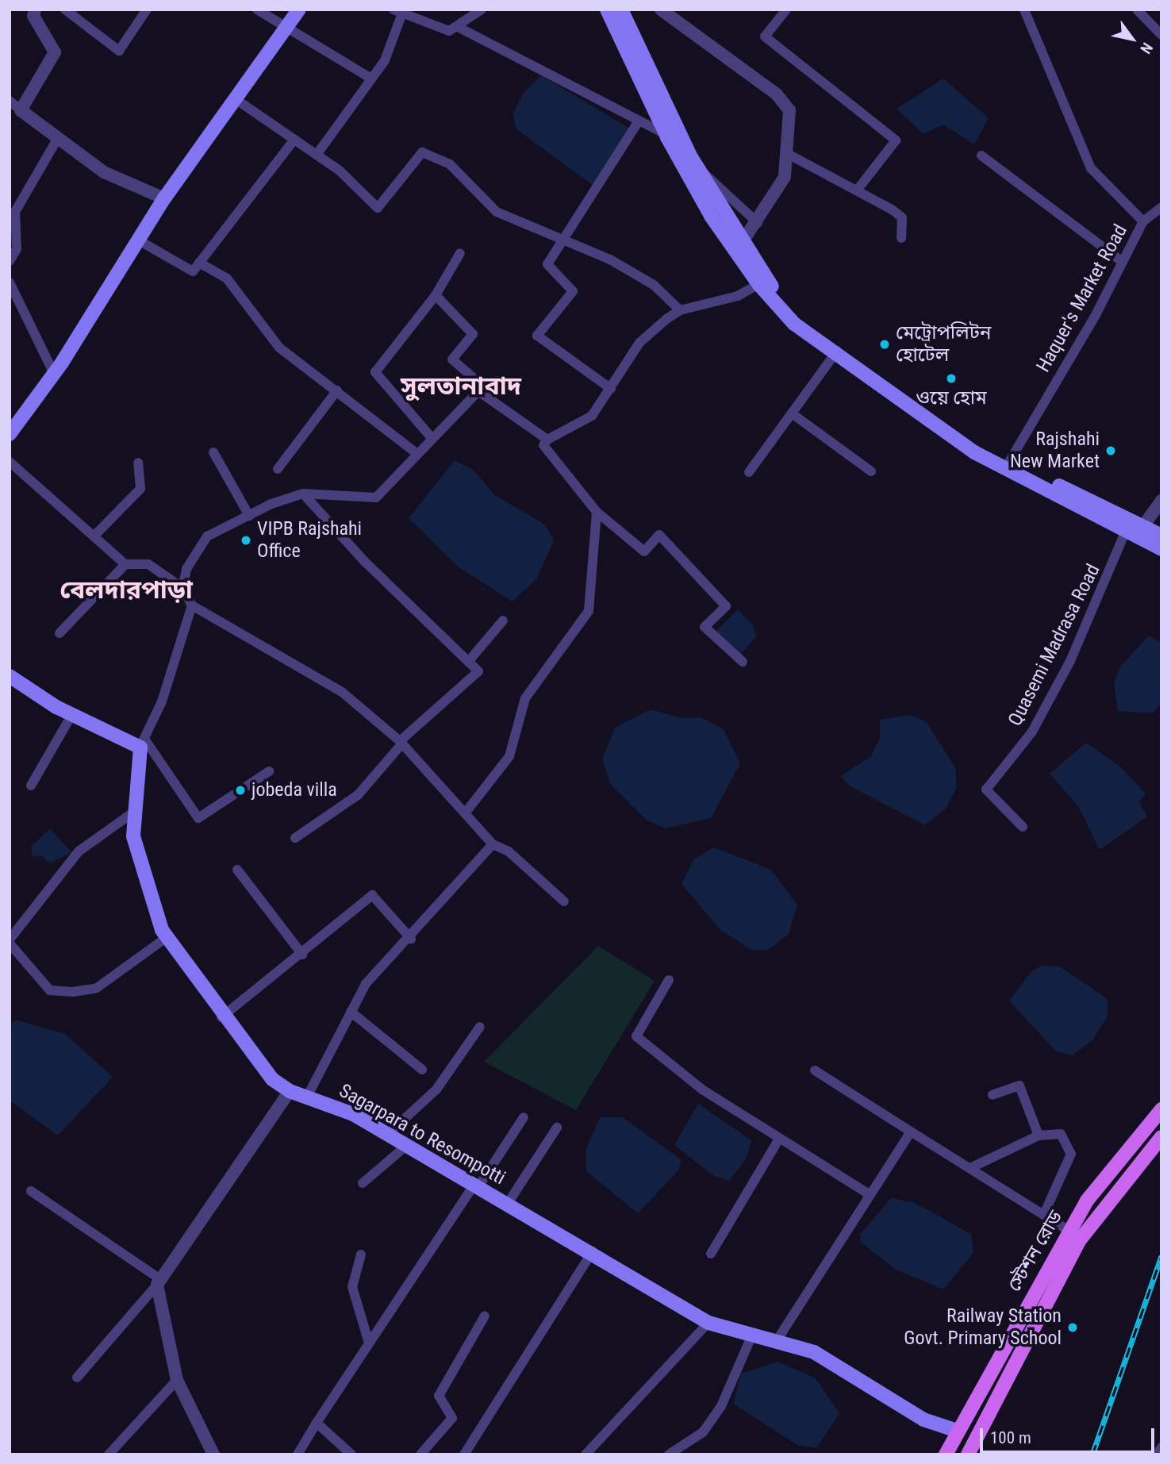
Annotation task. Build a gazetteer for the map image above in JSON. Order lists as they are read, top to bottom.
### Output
{
  "streets": {
    "main road": ["Sagarpara to Resompotti", "স্টেশন রোড"],
    "street": ["Haquer's Market Road", "Quasemi Madrasa Road"]
  },
  "crossings": [
    ["Sagarpara to Resompotti", "স্টেশন রোড"]
  ],
  "districts": ["সুলতানাবাদ", "বেলদারপাড়া"],
  "places": [
    "মেট্রোপলিটন হোটেল",
    "ওয়ে হোম",
    "Rajshahi New Market",
    "VIPB Rajshahi Office",
    "jobeda villa",
    "Railway Station Govt. Primary School"
  ],
  "scale_bar": "100 m",
  "north": "bottom right"
}
